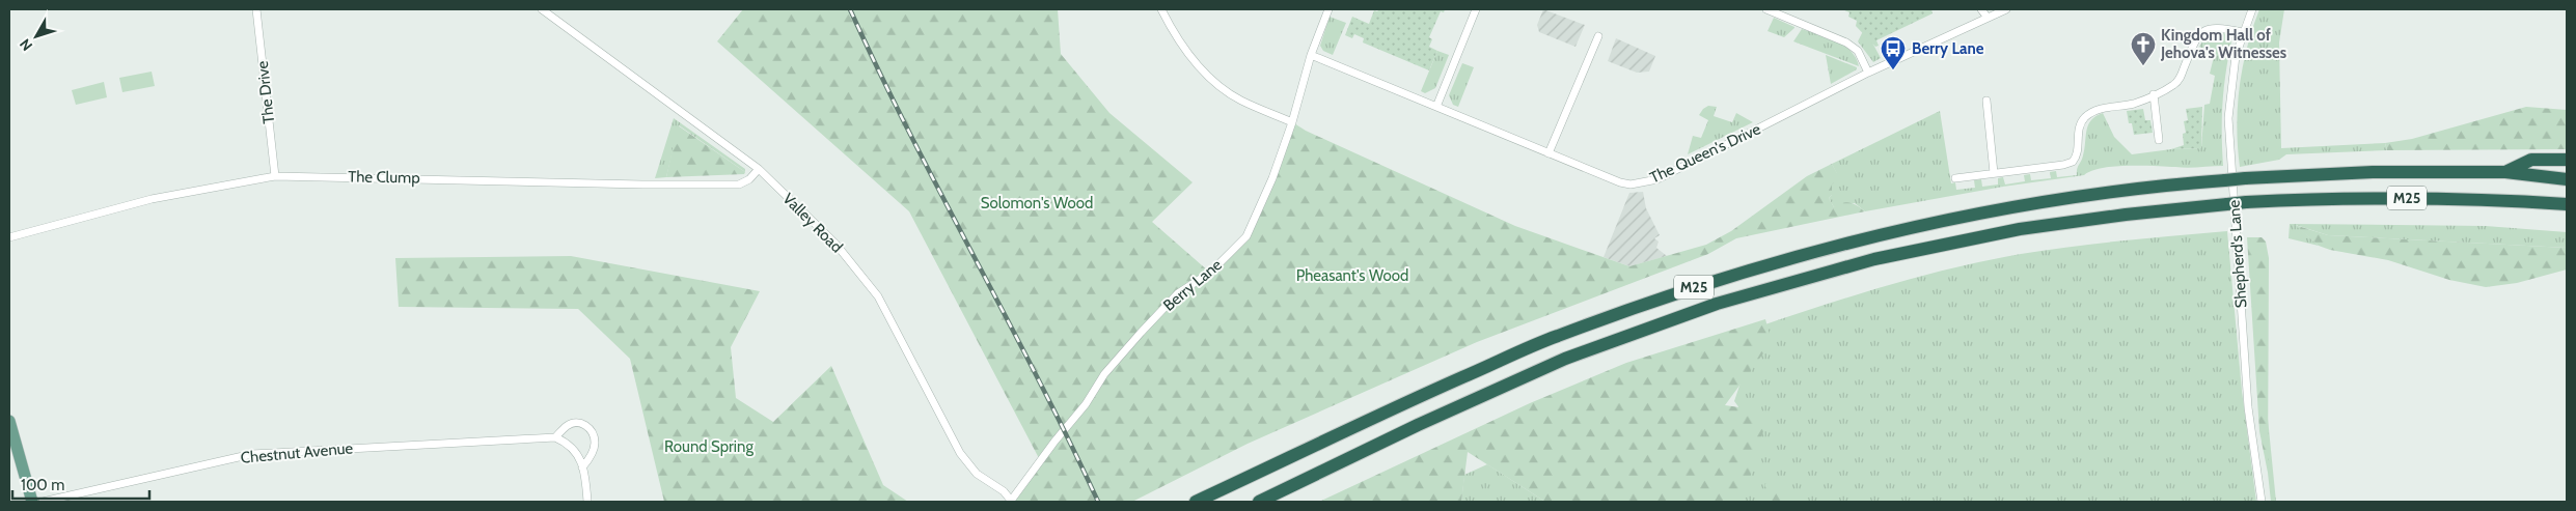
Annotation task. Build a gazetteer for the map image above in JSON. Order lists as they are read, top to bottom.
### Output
{
  "streets": {
    "highway": ["M25"],
    "street": [
      "The Drive",
      "The Queen's Drive",
      "The Clump",
      "Valley Road",
      "Shepherd's Lane",
      "Berry Lane",
      "Chestnut Avenue"
    ]
  },
  "crossings": [
    ["The Drive", "The Clump"],
    ["The Queen's Drive", "Berry Lane"],
    ["The Clump", "Valley Road"],
    ["Valley Road", "Berry Lane"]
  ],
  "parks": ["Solomon's Wood", "Pheasant's Wood", "Round Spring"],
  "places": {
    "church": ["Kingdom Hall of Jehova's Witnesses"],
    "bus stop": ["Berry Lane"]
  },
  "scale_bar": "100 m",
  "north": "bottom left"
}
